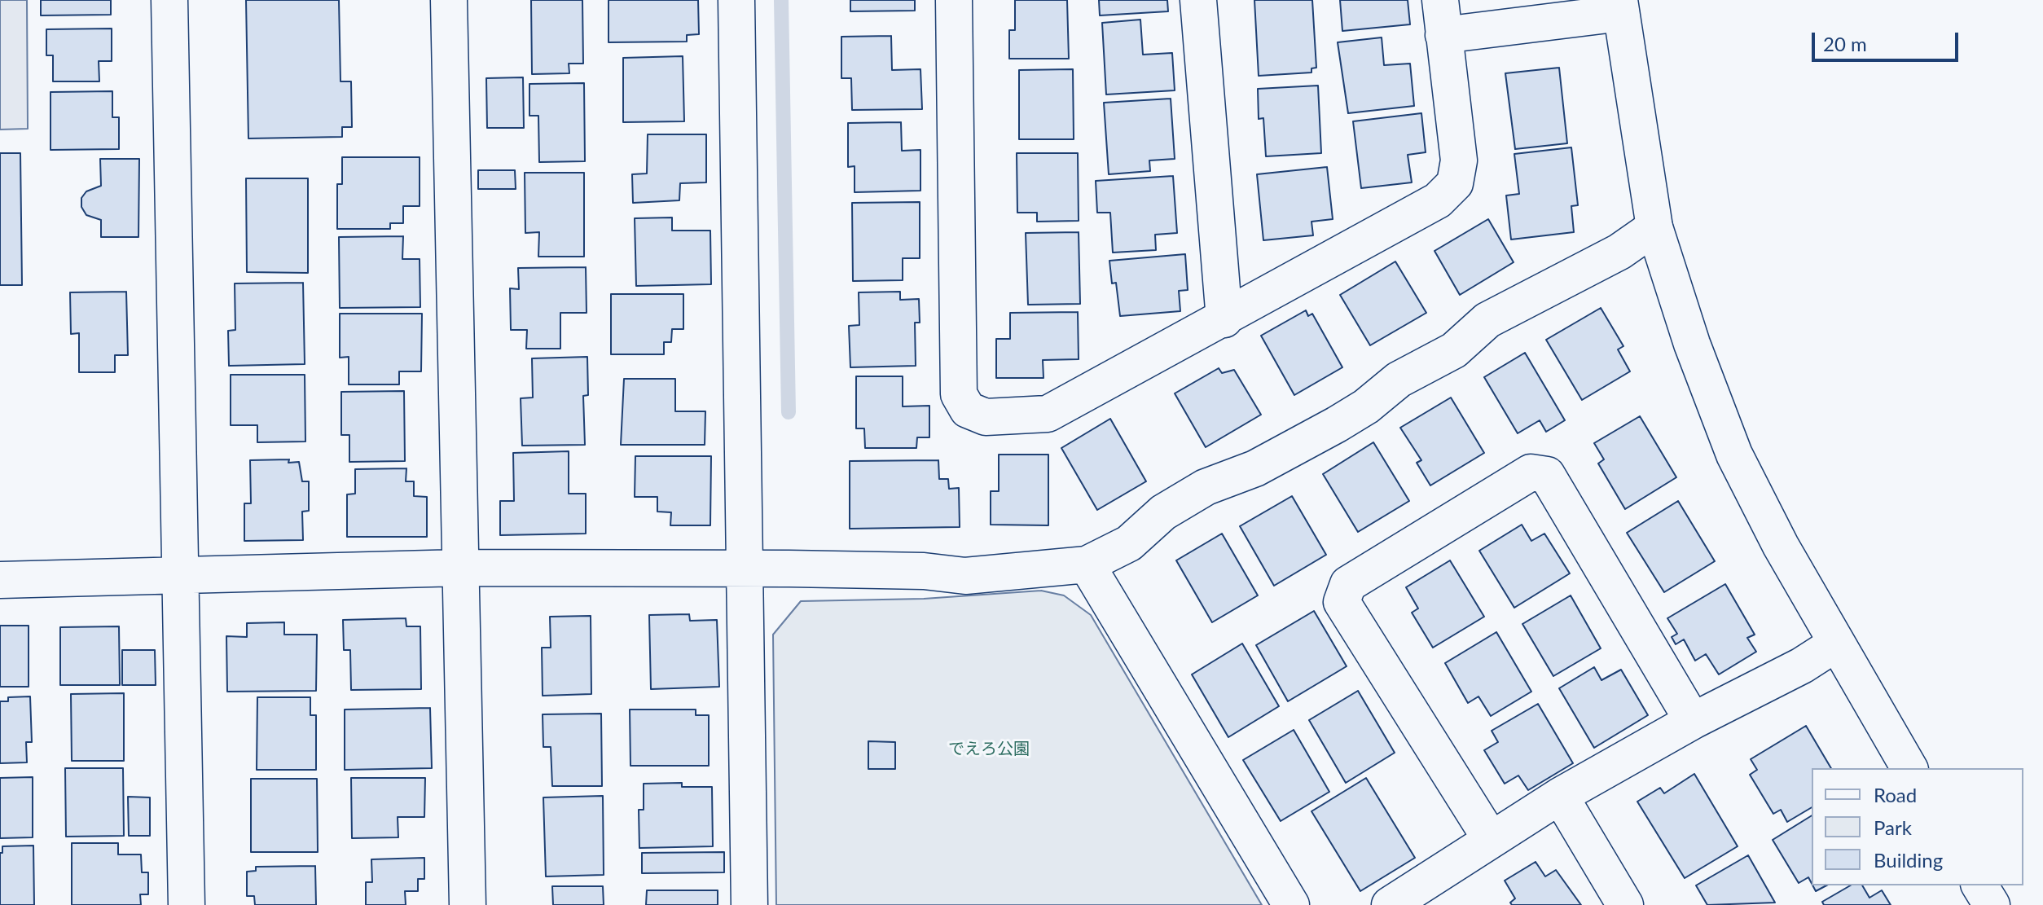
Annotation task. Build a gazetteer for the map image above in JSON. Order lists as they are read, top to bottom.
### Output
{
  "parks": ["でえろ公園"],
  "legend": ["Road", "Park", "Building"],
  "scale_bar": "20 m"
}
